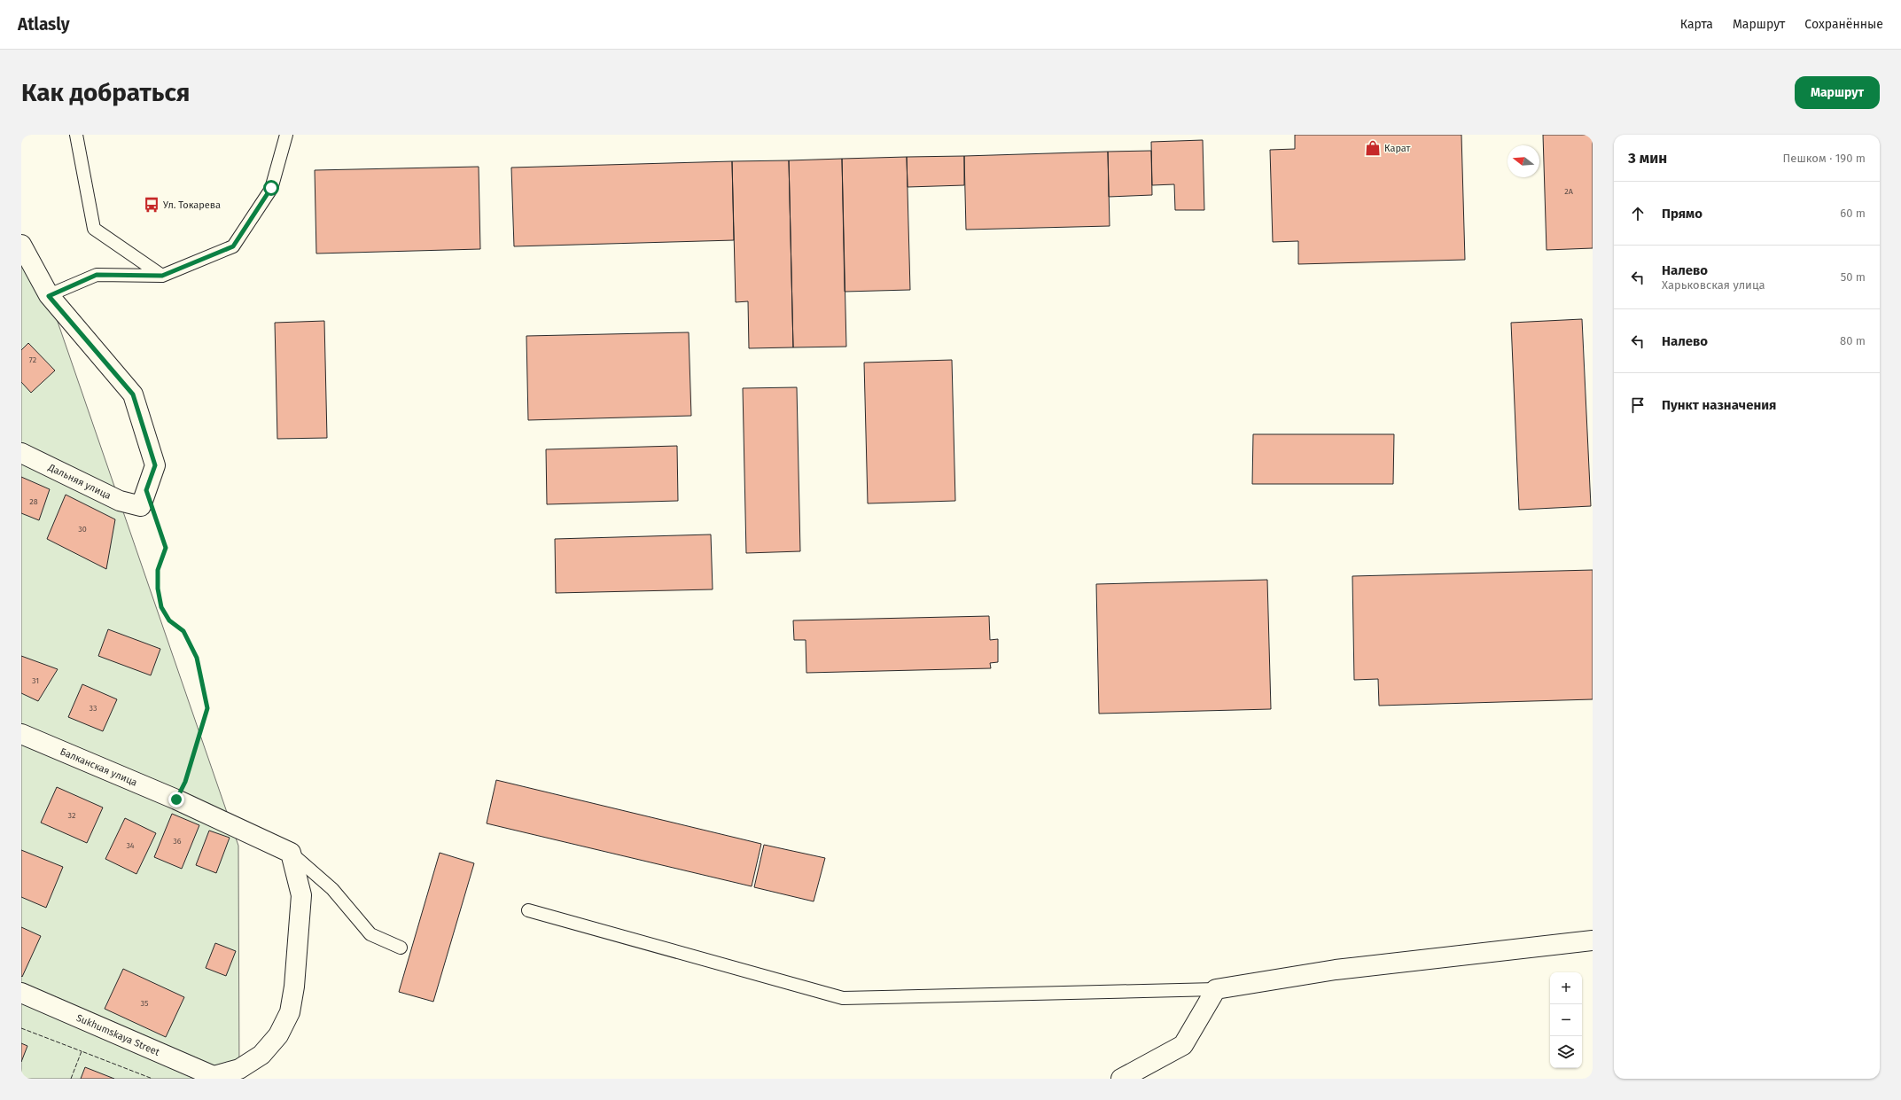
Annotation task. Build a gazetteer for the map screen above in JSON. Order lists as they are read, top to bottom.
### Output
{
  "streets": {
    "street": ["Дальняя улица", "Балканская улица", "Sukhumskaya Street"]
  },
  "places": {
    "shop": ["Карат"],
    "bus stop": ["Ул. Токарева"]
  },
  "house_numbers": [
    "2А",
    "72",
    "28",
    "30",
    "31",
    "33",
    "32",
    "36",
    "34",
    "35"
  ],
  "north": "left",
  "page": {
    "header": "Atlasly",
    "nav": ["Карта", "Маршрут", "Сохранённые"],
    "buttons": "Маршрут",
    "title": "Как добраться",
    "heading": ["3 мин", "Пешком · 190 m"],
    "list": [
      ["Прямо", "60 m"],
      ["Налево", "Харьковская улица", "50 m"],
      ["Налево", "80 m"],
      "Пункт назначения"
    ],
    "map_buttons": ["+", "−"]
  }
}
